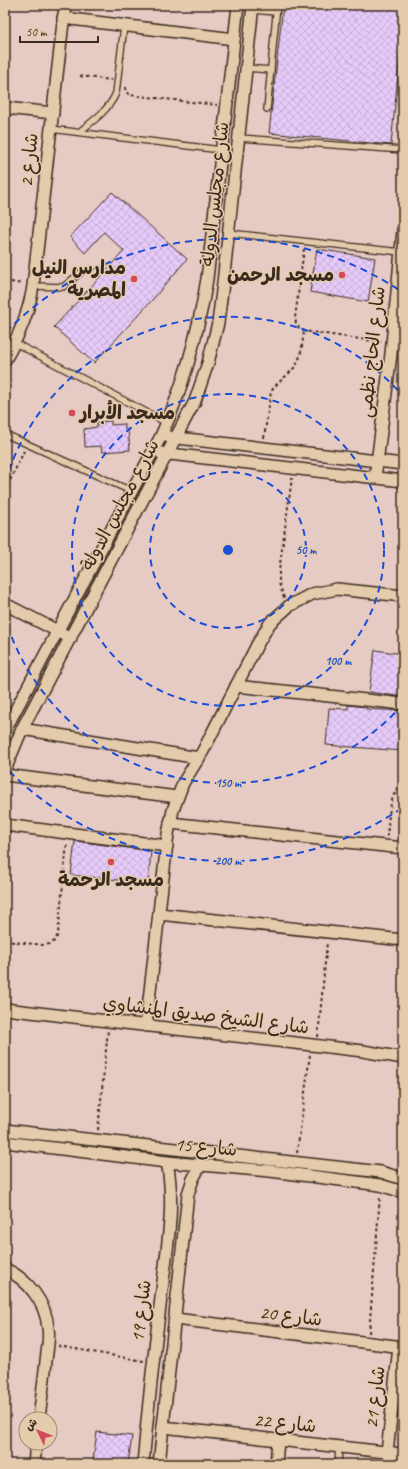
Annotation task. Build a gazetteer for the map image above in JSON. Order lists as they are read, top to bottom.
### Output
{
  "streets": {
    "street": [
      "شارع 2",
      "شارع مجلس الدولة",
      "شارع الحاج نظمى",
      "شارع الشيخ صديق المنشاوي",
      "شارع 15",
      "شارع 19",
      "شارع 20",
      "شارع 21",
      "شارع 22"
    ]
  },
  "crossings": [
    ["شارع 15", "شارع 19"],
    ["شارع 19", "شارع 20"],
    ["شارع 19", "شارع 22"],
    ["شارع 20", "شارع 21"],
    ["شارع 21", "شارع 22"]
  ],
  "places": [
    "مسجد الرحمن",
    "مدارس النيل المصرية",
    "مسجد الأبرار",
    "مسجد الرحمة"
  ],
  "scale_bar": "50 m",
  "north": "top left",
  "rings": [
    "50 m",
    "100 m",
    "150 m",
    "200 m"
  ]
}
